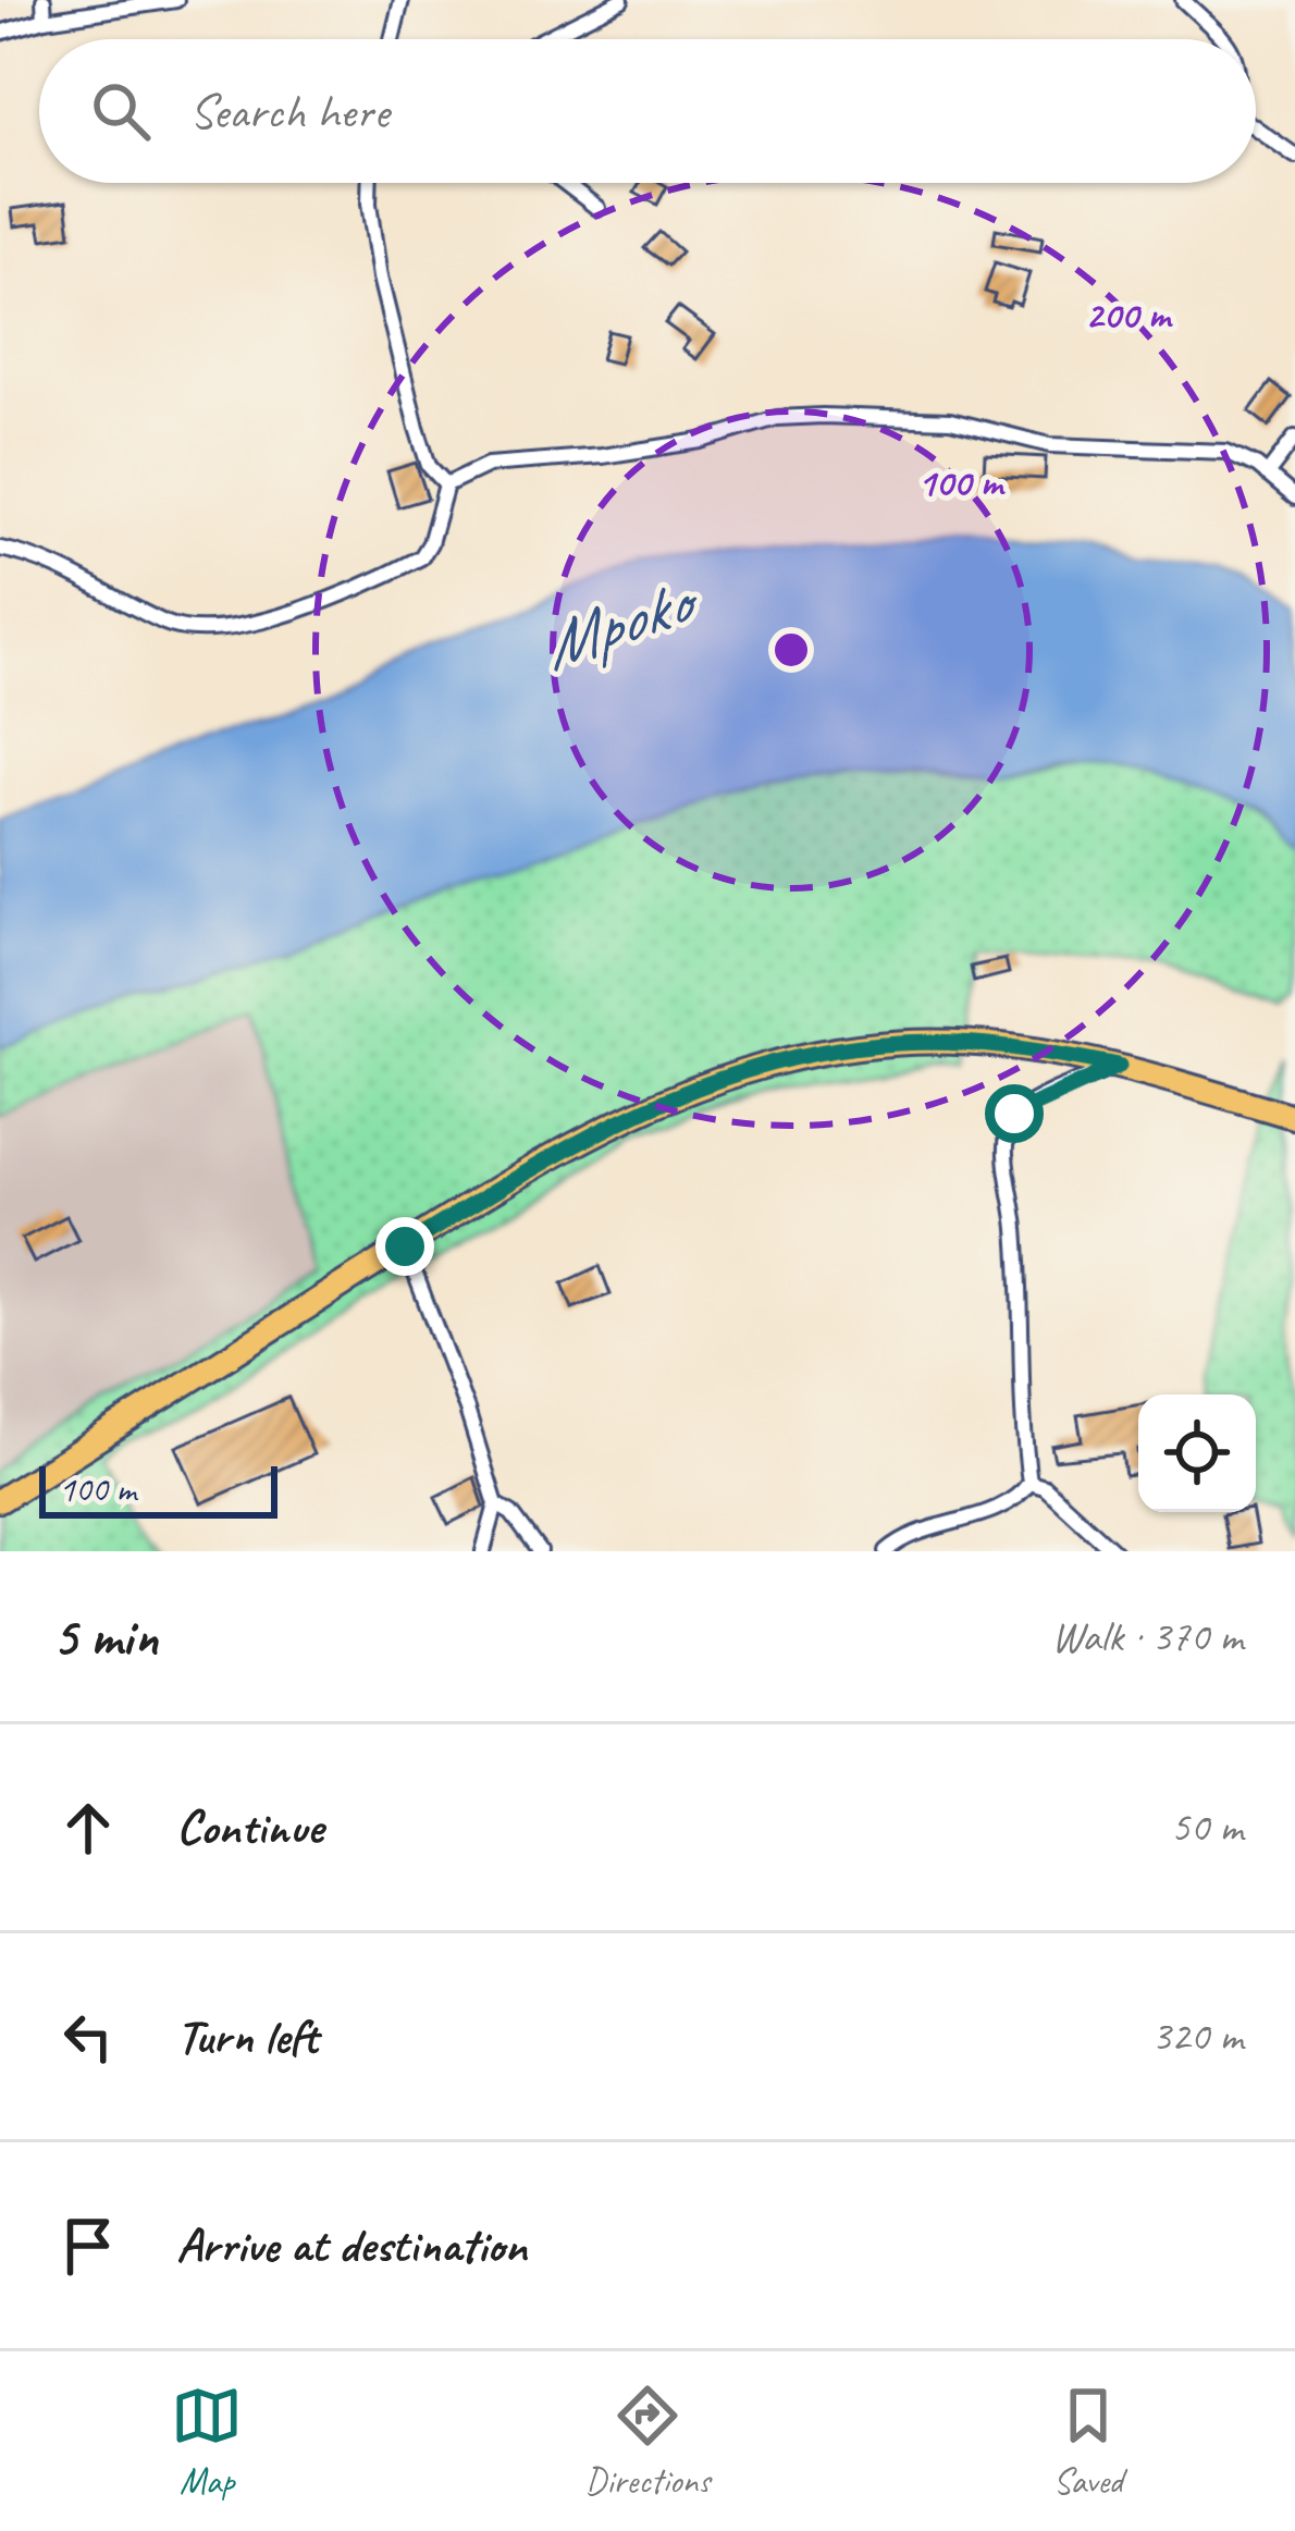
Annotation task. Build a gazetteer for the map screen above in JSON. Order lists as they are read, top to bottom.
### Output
{
  "water": ["Mpoko"],
  "scale_bar": "100 m",
  "page": {
    "search": "Search here",
    "scale": "100 m",
    "heading": ["5 min", "Walk · 370 m"],
    "list": [
      ["Continue", "50 m"],
      ["Turn left", "320 m"],
      "Arrive at destination"
    ],
    "nav": ["Map", "Directions", "Saved"]
  },
  "rings": ["200 m", "100 m"]
}
